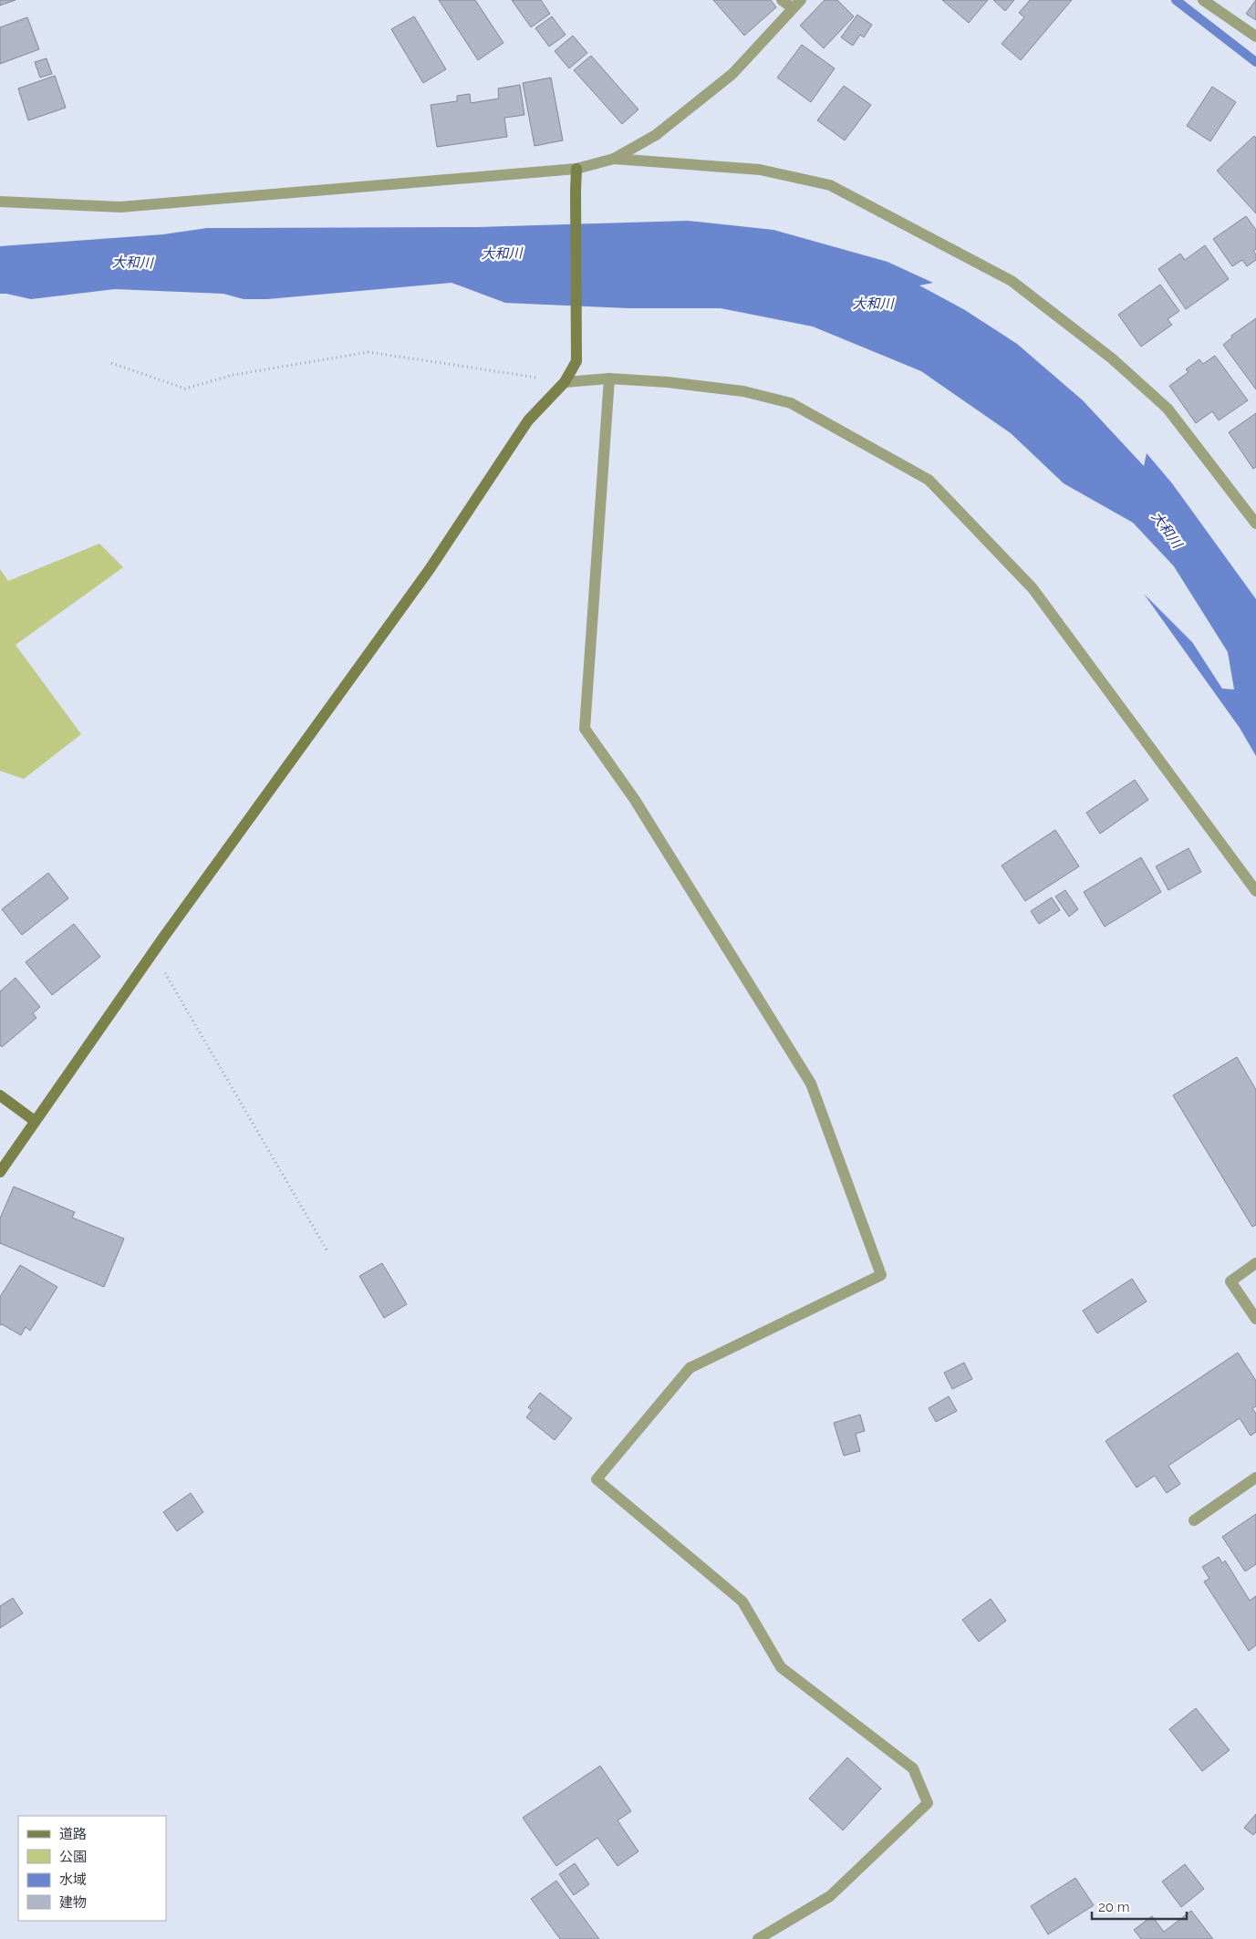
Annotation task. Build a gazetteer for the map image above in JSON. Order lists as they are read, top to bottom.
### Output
{
  "water": ["大和川"],
  "legend": [
    "道路",
    "公園",
    "水域",
    "建物"
  ],
  "scale_bar": "20 m"
}
